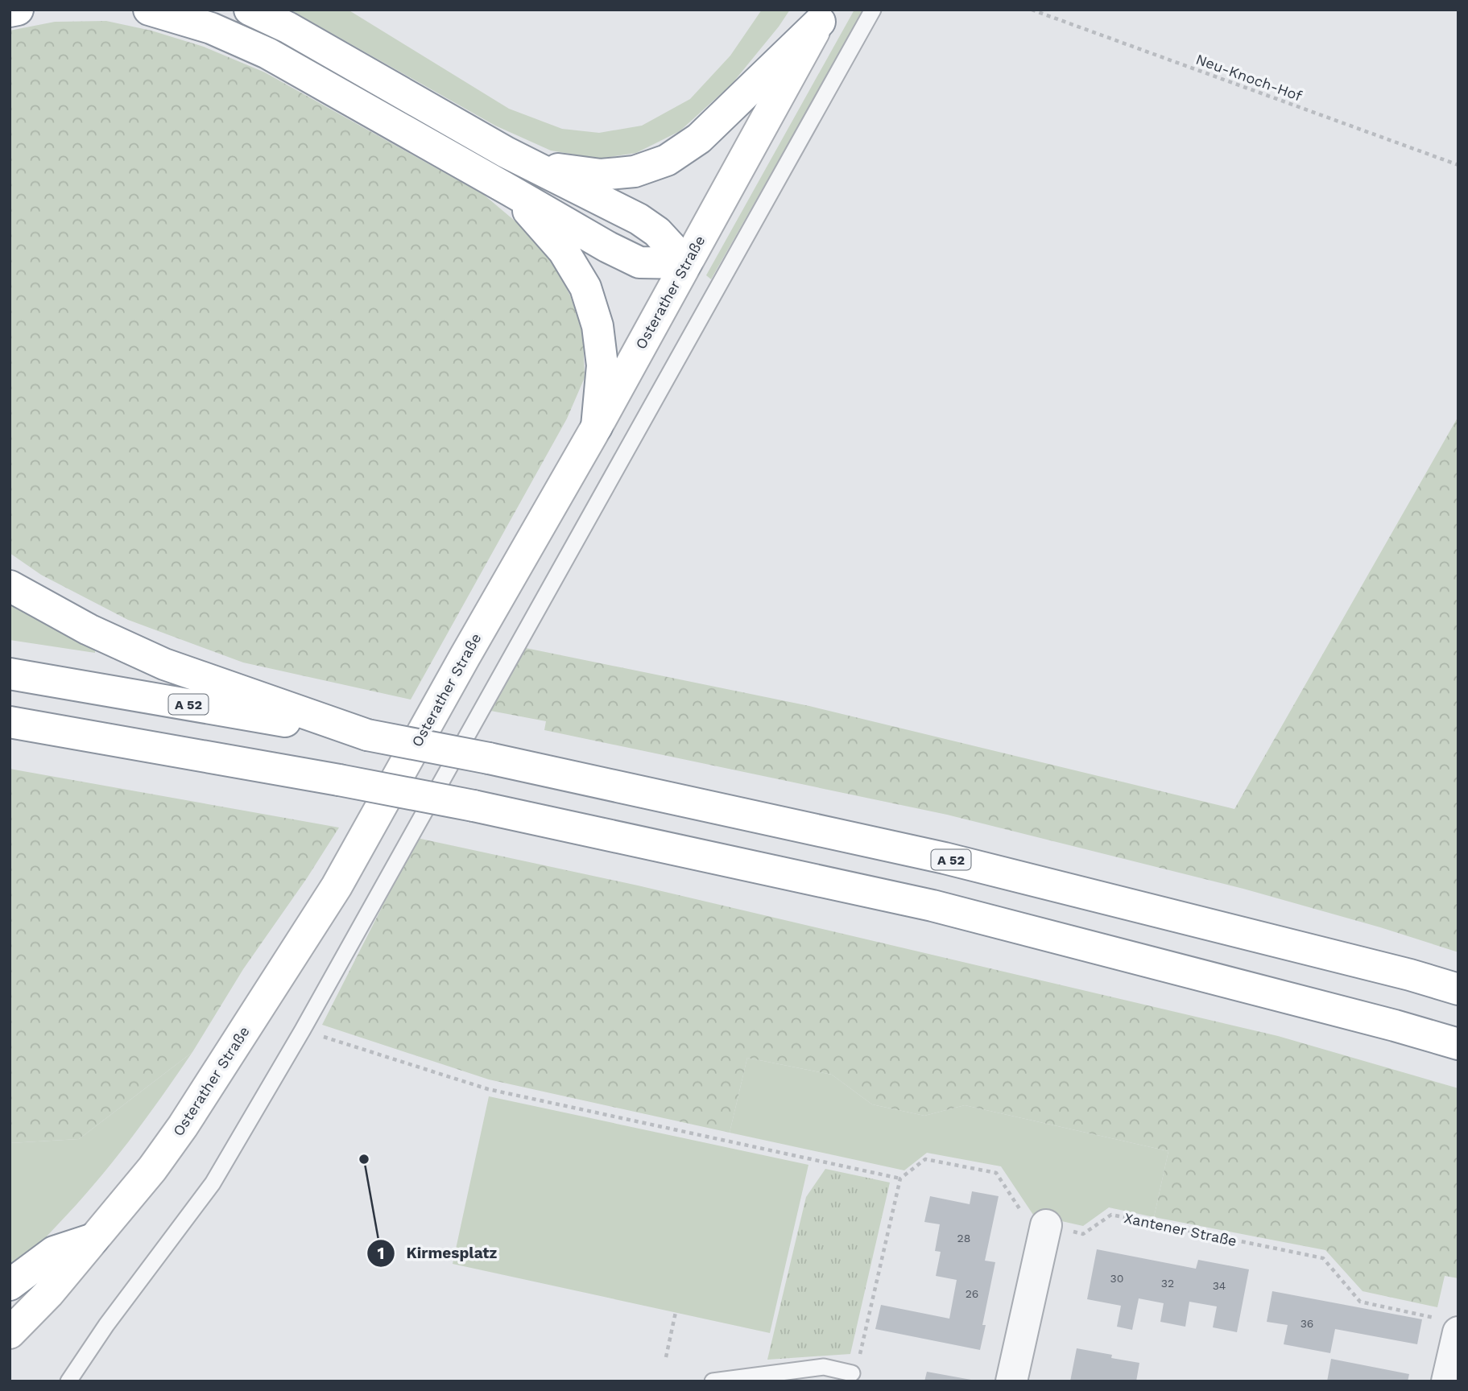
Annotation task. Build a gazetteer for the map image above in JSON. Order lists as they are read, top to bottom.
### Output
{
  "streets": {
    "main road": ["Osterather Straße", "A 52"],
    "path": ["Neu-Knoch-Hof", "Xantener Straße"]
  },
  "places": ["Kirmesplatz"],
  "house_numbers": [
    "28",
    "30",
    "32",
    "34",
    "26",
    "36"
  ]
}
